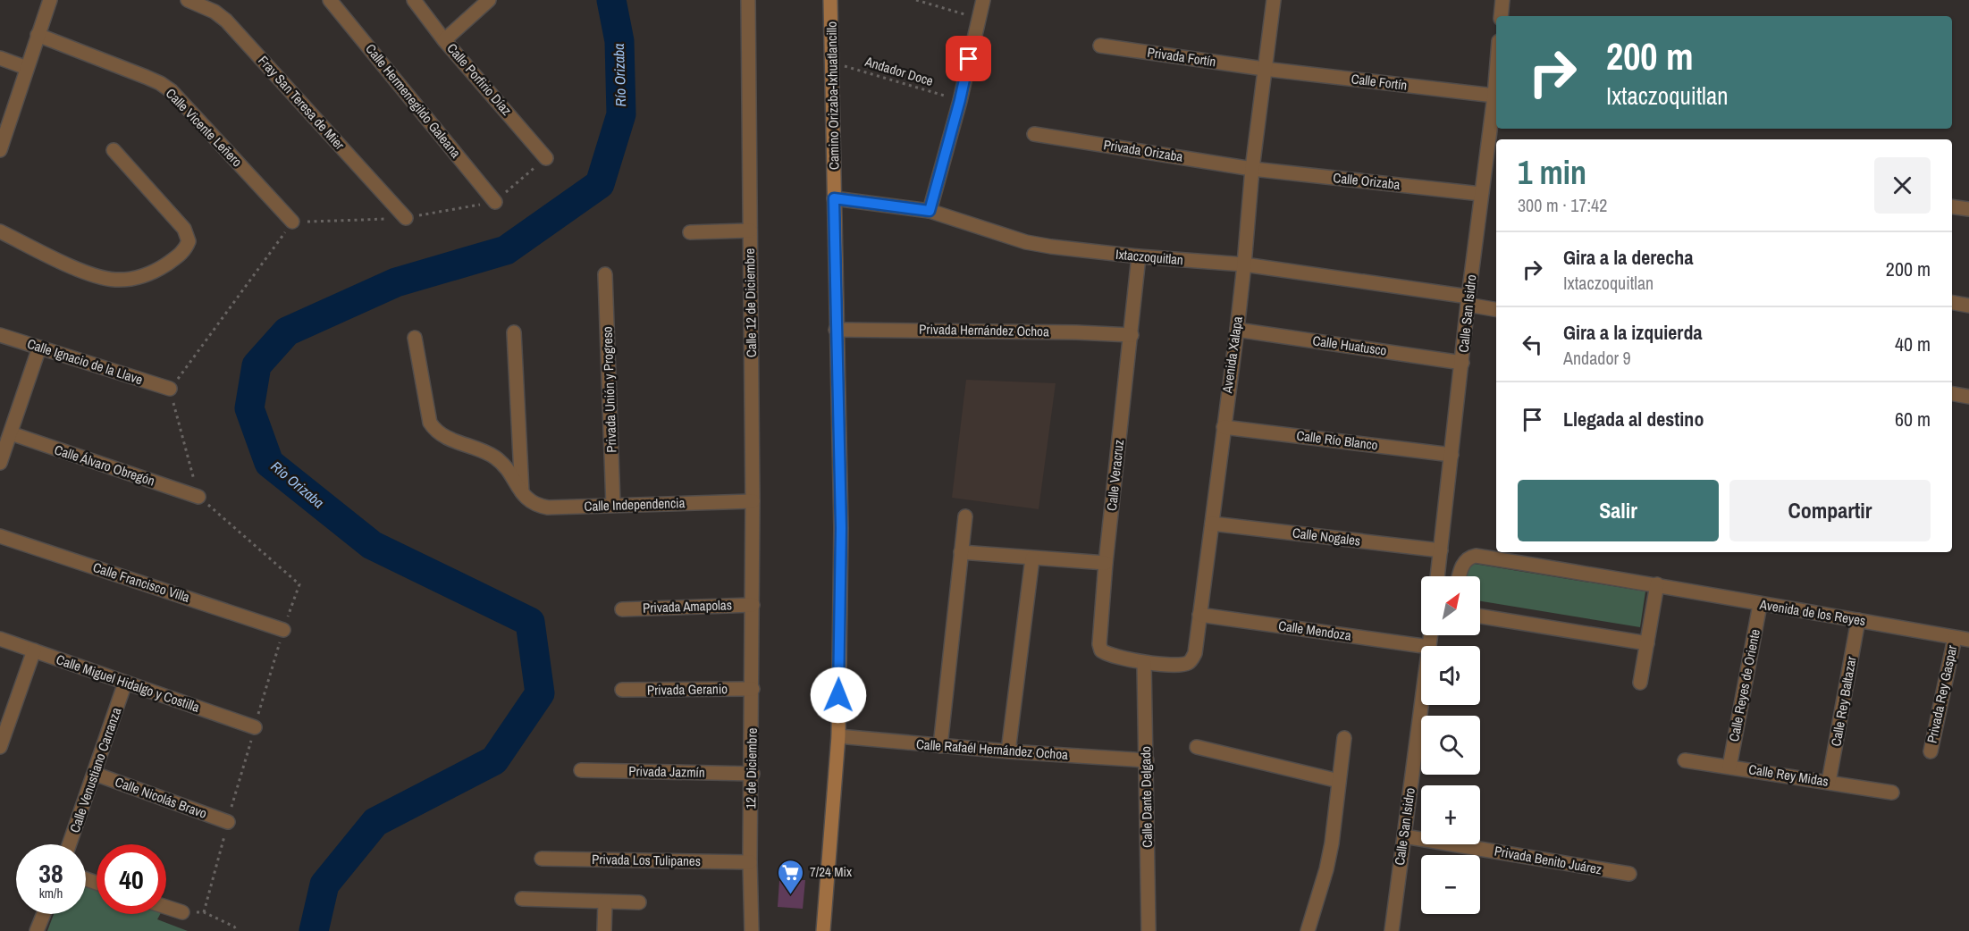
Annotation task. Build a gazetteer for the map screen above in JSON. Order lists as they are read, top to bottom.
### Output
{
  "streets": {
    "street": [
      "Privada Fortín",
      "Calle Porfirio Díaz",
      "Calle Fortín",
      "Camino Orizaba-Ixhuatlancillo",
      "Calle Hermenegildo Galeana",
      "Fray San Teresa de Mier",
      "Calle Vicente Leñero",
      "Privada Orizaba",
      "Calle Orizaba",
      "Ixtaczoquitlan",
      "Calle 12 de Diciembre",
      "Calle San Isidro",
      "Privada Hernández Ochoa",
      "Calle Huatusco",
      "Avenida Xalapa",
      "Calle Ignacio de la Llave",
      "Privada Unión y Progreso",
      "Calle Río Blanco",
      "Calle Álvaro Obregón",
      "Calle Veracruz",
      "Calle Independencia",
      "Calle Nogales",
      "Calle Francisco Villa",
      "Privada Amapolas",
      "Avenida de los Reyes",
      "Calle Mendoza",
      "Calle Miguel Hidalgo y Costilla",
      "Calle Reyes de Oriente",
      "Privada Geranio",
      "Privada Rey Gaspar",
      "Calle Rey Baltazar",
      "Calle Rafaél Hernández Ochoa",
      "12 de Diciembre",
      "Calle Venustiano Carranza",
      "Privada Jazmín",
      "Calle Rey Midas",
      "Calle Dante Delgado",
      "Calle Nicolás Bravo",
      "Privada Los Tulipanes",
      "Privada Benito Juárez"
    ],
    "path": ["Andador Doce"]
  },
  "crossings": [
    ["Privada Fortín", "Calle Fortín"],
    ["Privada Fortín", "Avenida Xalapa"],
    ["Andador Doce", "Camino Orizaba-Ixhuatlancillo"],
    ["Calle Fortín", "Calle San Isidro"],
    ["Calle Fortín", "Avenida Xalapa"],
    ["Camino Orizaba-Ixhuatlancillo", "Ixtaczoquitlan"],
    ["Camino Orizaba-Ixhuatlancillo", "Privada Hernández Ochoa"],
    ["Camino Orizaba-Ixhuatlancillo", "Calle Rafaél Hernández Ochoa"],
    ["Privada Orizaba", "Calle Orizaba"],
    ["Privada Orizaba", "Avenida Xalapa"],
    ["Calle Orizaba", "Calle San Isidro"],
    ["Calle Orizaba", "Avenida Xalapa"],
    ["Ixtaczoquitlan", "Calle San Isidro"],
    ["Ixtaczoquitlan", "Avenida Xalapa"],
    ["Ixtaczoquitlan", "Calle Veracruz"],
    ["Calle 12 de Diciembre", "Calle Independencia"],
    ["Calle 12 de Diciembre", "Privada Amapolas"],
    ["Calle 12 de Diciembre", "12 de Diciembre"],
    ["Calle San Isidro", "Calle Huatusco"],
    ["Calle San Isidro", "Calle Río Blanco"],
    ["Calle San Isidro", "Calle Nogales"],
    ["Calle San Isidro", "Privada Benito Juárez"],
    ["Privada Hernández Ochoa", "Calle Veracruz"],
    ["Calle Huatusco", "Avenida Xalapa"],
    ["Avenida Xalapa", "Calle Río Blanco"],
    ["Avenida Xalapa", "Calle Veracruz"],
    ["Avenida Xalapa", "Calle Nogales"],
    ["Avenida Xalapa", "Calle Mendoza"],
    ["Avenida Xalapa", "Calle Dante Delgado"],
    ["Privada Unión y Progreso", "Calle Independencia"],
    ["Calle Veracruz", "Calle Dante Delgado"],
    ["Privada Amapolas", "12 de Diciembre"],
    ["Avenida de los Reyes", "Calle Reyes de Oriente"],
    ["Avenida de los Reyes", "Privada Rey Gaspar"],
    ["Avenida de los Reyes", "Calle Rey Baltazar"],
    ["Calle Miguel Hidalgo y Costilla", "Calle Venustiano Carranza"],
    ["Calle Reyes de Oriente", "Calle Rey Midas"],
    ["Privada Geranio", "12 de Diciembre"],
    ["Calle Rey Baltazar", "Calle Rey Midas"],
    ["Calle Rafaél Hernández Ochoa", "Calle Dante Delgado"],
    ["12 de Diciembre", "Privada Jazmín"],
    ["12 de Diciembre", "Privada Los Tulipanes"],
    ["Calle Venustiano Carranza", "Calle Nicolás Bravo"]
  ],
  "water": ["Río Orizaba"],
  "places": {
    "supermarket": ["7/24 Mix"]
  },
  "north": "top right",
  "page": {
    "turn": ["200 m", "Ixtaczoquitlan"],
    "heading": ["1 min", "300 m · 17:42"],
    "list": [
      {
        "name": "Gira a la derecha",
        "note": "Ixtaczoquitlan",
        "value": "200 m"
      },
      {
        "name": "Gira a la izquierda",
        "note": "Andador 9",
        "value": "40 m"
      },
      {
        "name": "Llegada al destino",
        "value": "60 m"
      }
    ],
    "buttons": ["Salir", "Compartir"],
    "map_buttons": ["+", "−"],
    "speed": "38 km/h",
    "limit": "40"
  }
}
